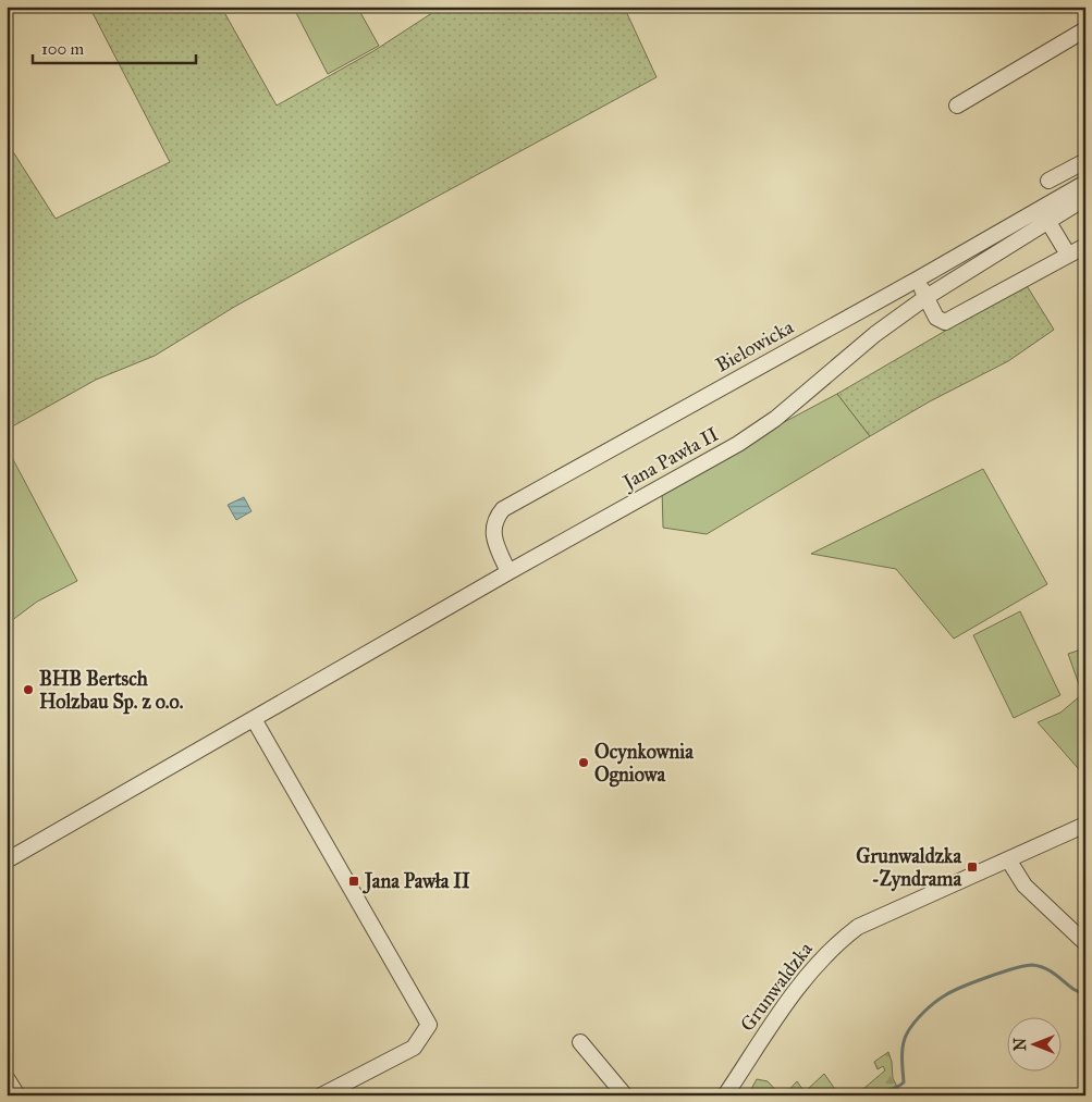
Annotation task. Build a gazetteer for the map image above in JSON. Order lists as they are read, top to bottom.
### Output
{
  "streets": {
    "street": ["Bielowicka", "Jana Pawła II", "Grunwaldzka"]
  },
  "crossings": [
    ["Bielowicka", "Jana Pawła II"]
  ],
  "places": {
    "other": ["BHB Bertsch Holzbau Sp. z o.o.", "Ocynkownia Ogniowa"],
    "transit": ["Grunwaldzka -Zyndrama", "Jana Pawła II"]
  },
  "scale_bar": "100 m",
  "north": "left"
}
